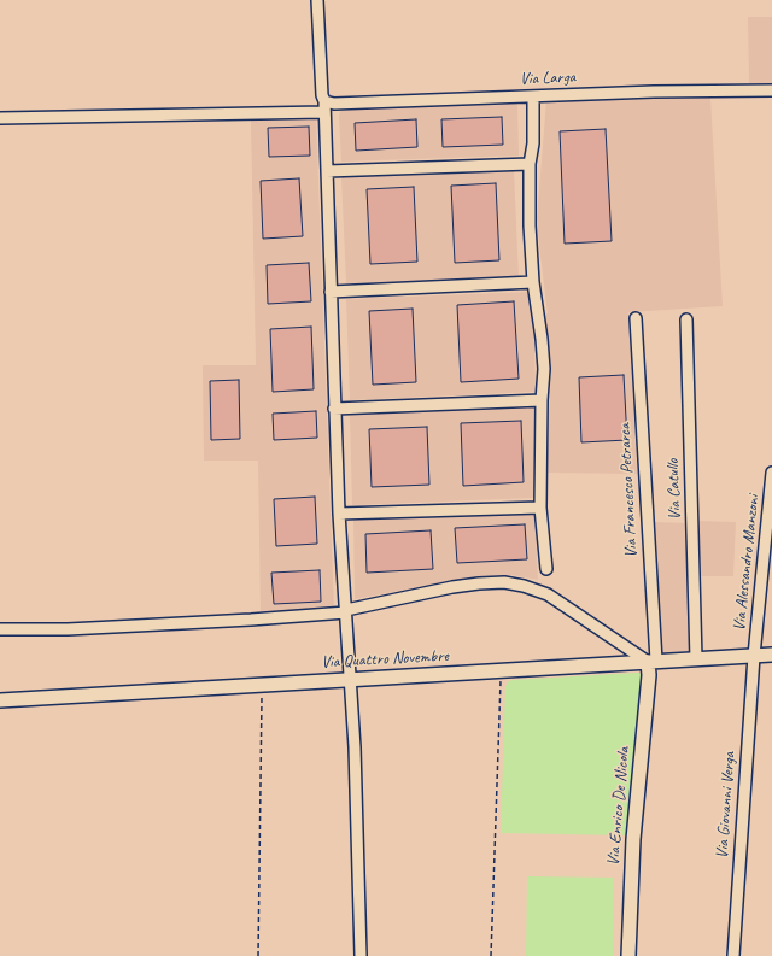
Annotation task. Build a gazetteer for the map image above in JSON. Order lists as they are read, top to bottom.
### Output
{
  "streets": {
    "street": [
      "Via Larga",
      "Via Catullo",
      "Via Francesco Petrarca",
      "Via Alessandro Manzoni",
      "Via Quattro Novembre",
      "Via Giovanni Verga",
      "Via Enrico De Nicola"
    ]
  },
  "crossings": [
    ["Via Catullo", "Via Quattro Novembre"],
    ["Via Francesco Petrarca", "Via Quattro Novembre"],
    ["Via Francesco Petrarca", "Via Enrico De Nicola"],
    ["Via Alessandro Manzoni", "Via Quattro Novembre"],
    ["Via Alessandro Manzoni", "Via Giovanni Verga"],
    ["Via Quattro Novembre", "Via Giovanni Verga"],
    ["Via Quattro Novembre", "Via Enrico De Nicola"]
  ]
}
